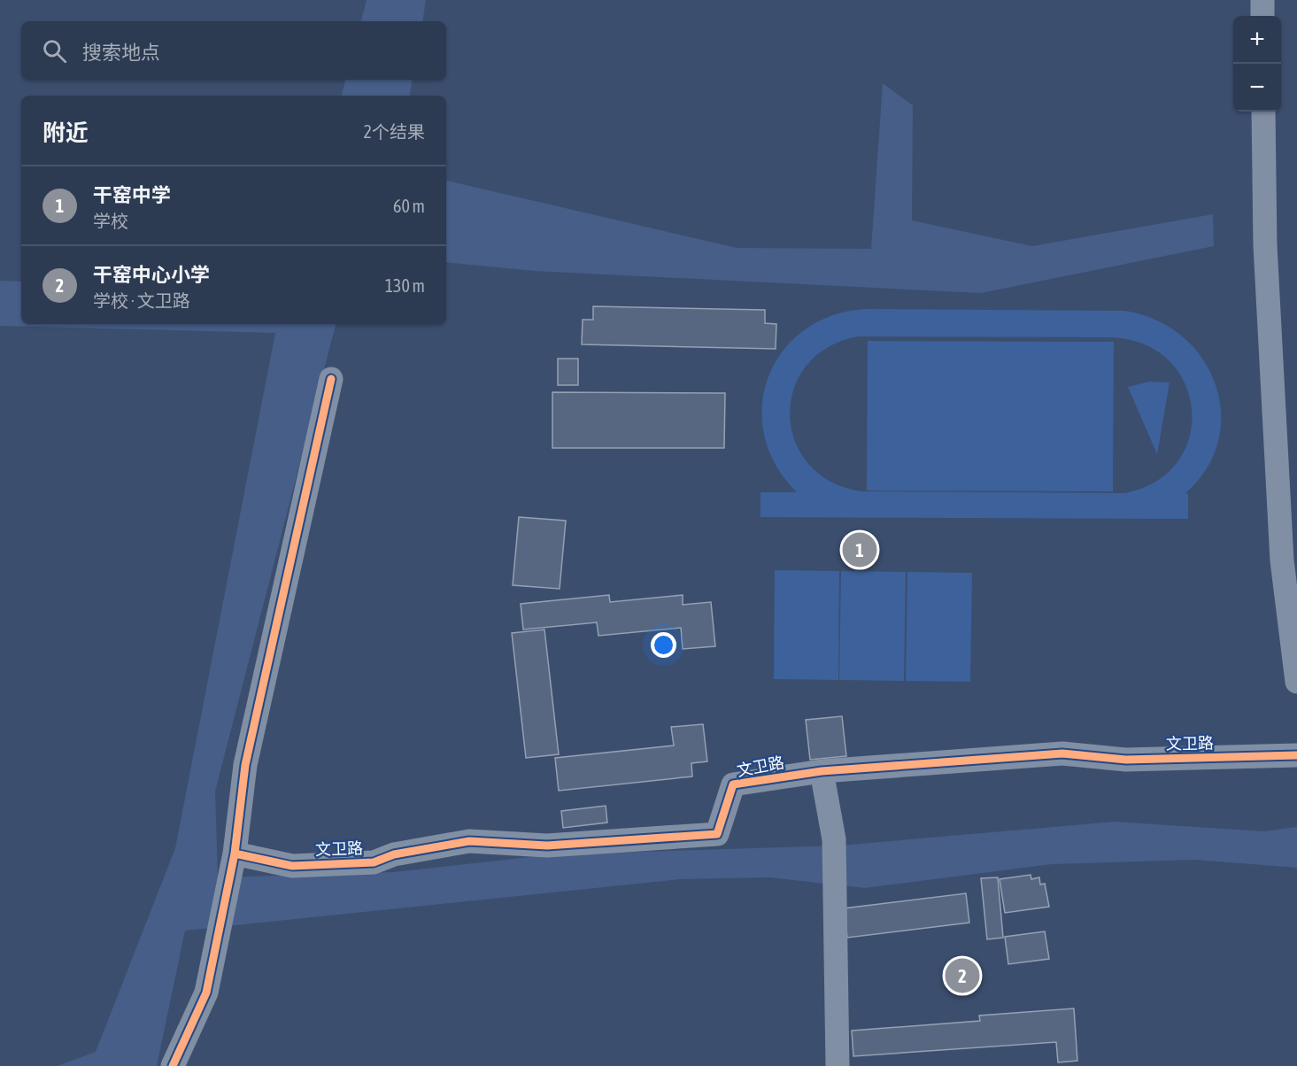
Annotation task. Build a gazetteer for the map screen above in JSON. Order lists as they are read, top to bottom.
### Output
{
  "streets": {
    "street": ["文卫路"]
  },
  "page": {
    "map_buttons": ["+", "−"],
    "search": "搜索地点",
    "heading": ["附近", "2个结果"],
    "list": [
      {
        "mark": "1",
        "name": "干窑中学",
        "note": "学校",
        "value": "60 m"
      },
      {
        "mark": "2",
        "name": "干窑中心小学",
        "note": "学校 · 文卫路",
        "value": "130 m"
      }
    ],
    "pins": ["1", "2"]
  }
}
